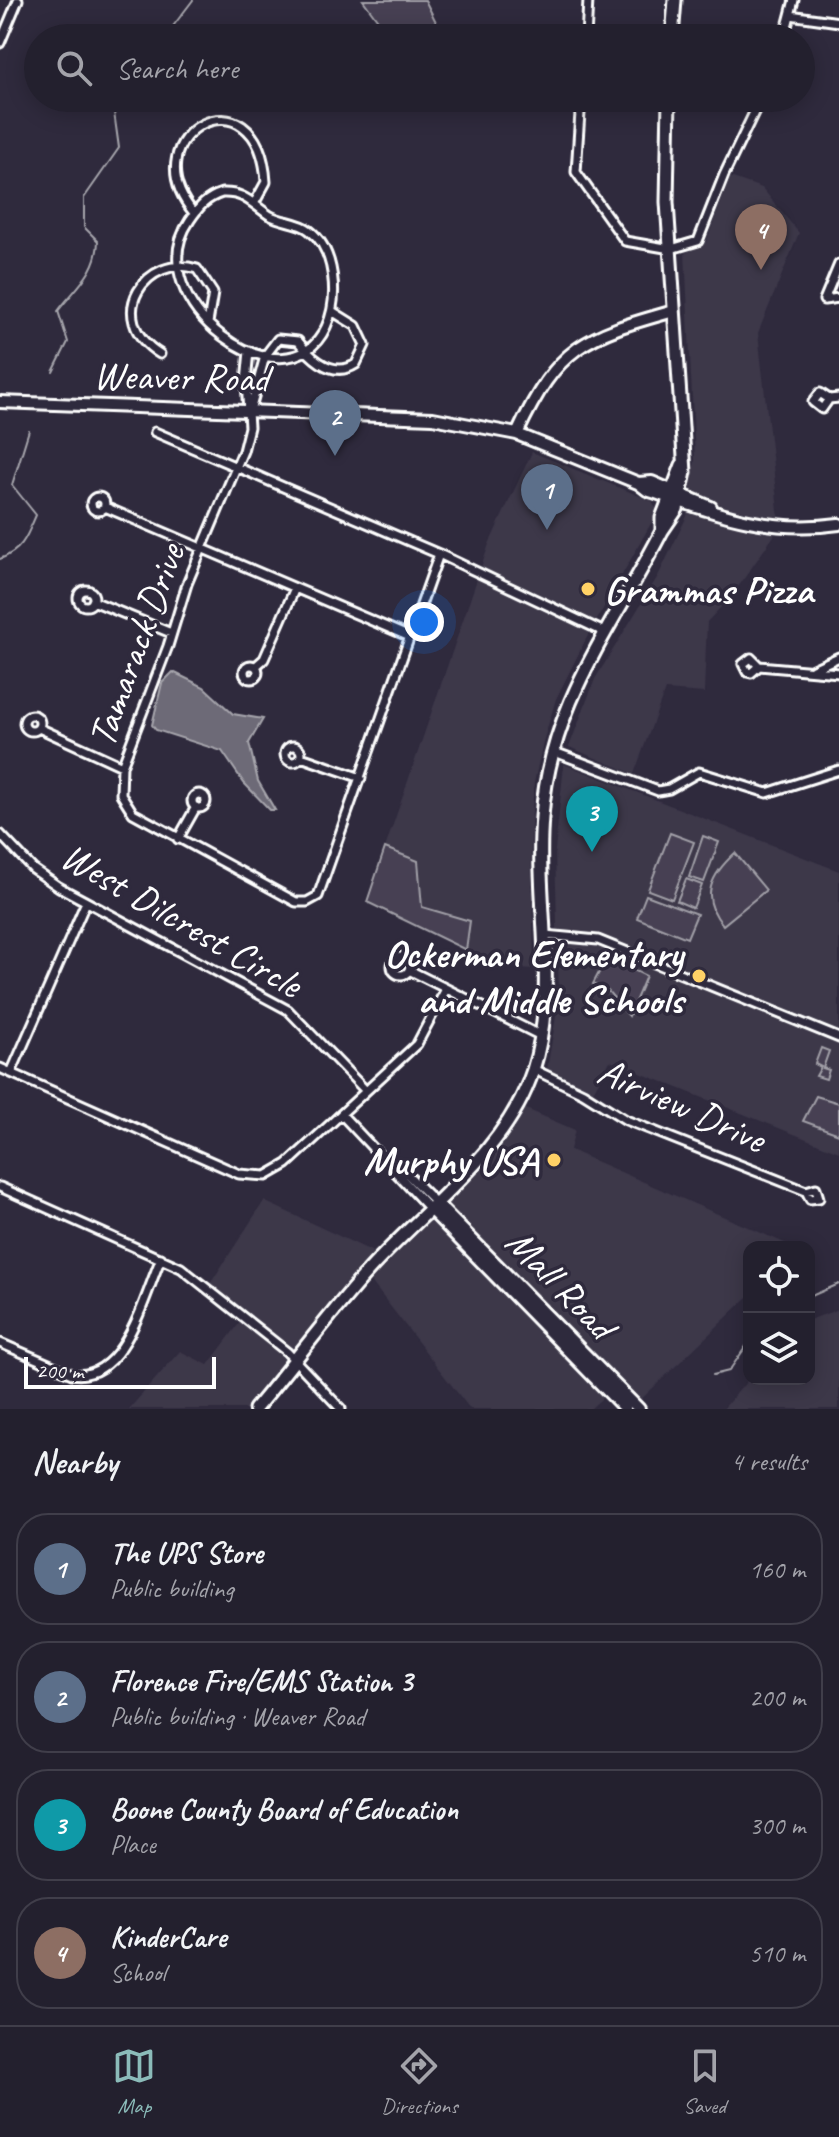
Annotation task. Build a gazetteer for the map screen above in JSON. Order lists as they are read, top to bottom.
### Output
{
  "streets": {
    "main road": ["Weaver Road", "Mall Road"],
    "street": ["Tamarack Drive", "West Dilcrest Circle", "Airview Drive"]
  },
  "crossings": [
    ["Weaver Road", "Tamarack Drive"]
  ],
  "places": ["Grammas Pizza", "Ockerman Elementary and Middle Schools", "Murphy USA"],
  "scale_bar": "200 m",
  "page": {
    "search": "Search here",
    "pins": [
      "4",
      "2",
      "1",
      "3"
    ],
    "scale": "200 m",
    "heading": ["Nearby", "4 results"],
    "list": [
      {
        "mark": "1",
        "name": "The UPS Store",
        "note": "Public building",
        "value": "160 m"
      },
      {
        "mark": "2",
        "name": "Florence Fire/EMS Station 3",
        "note": "Public building · Weaver Road",
        "value": "200 m"
      },
      {
        "mark": "3",
        "name": "Boone County Board of Education",
        "note": "Place",
        "value": "300 m"
      },
      {
        "mark": "4",
        "name": "KinderCare",
        "note": "School",
        "value": "510 m"
      }
    ],
    "nav": ["Map", "Directions", "Saved"]
  }
}
